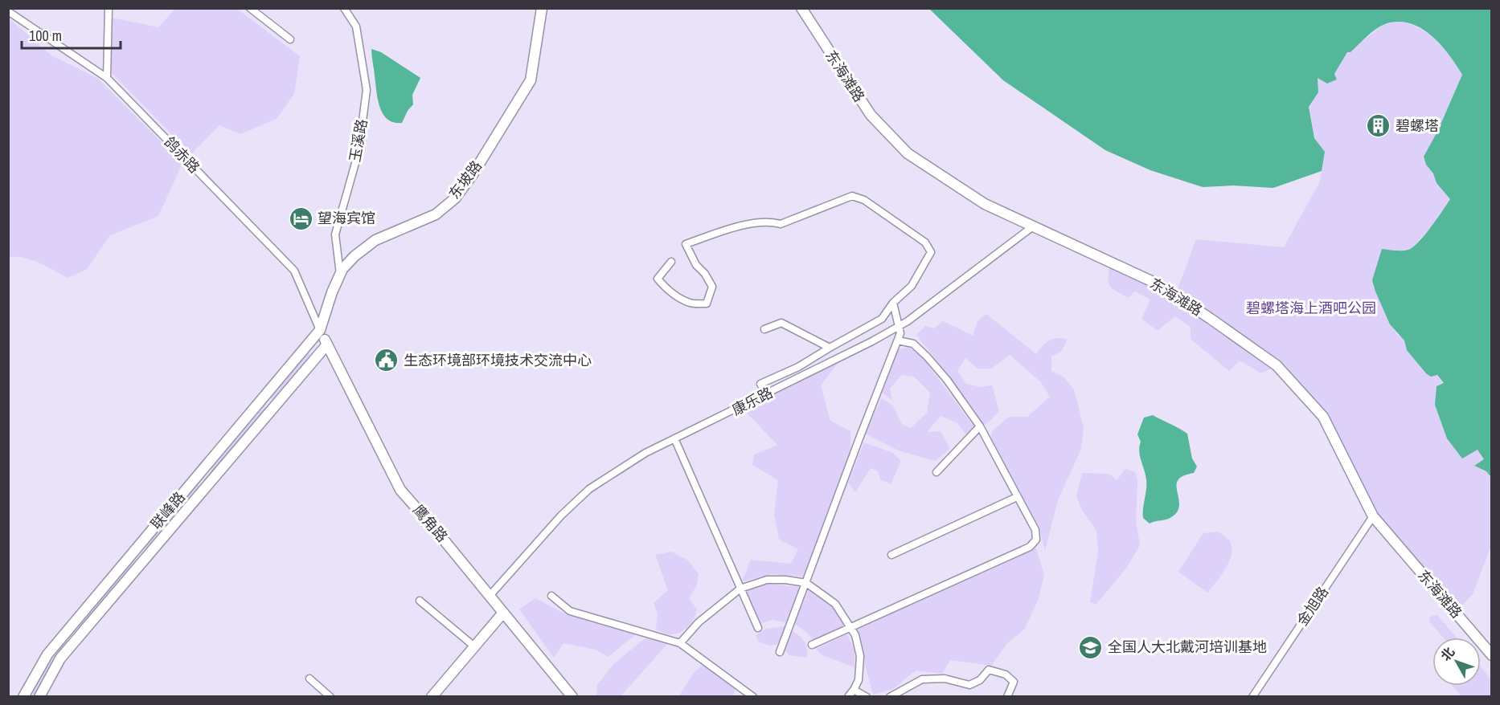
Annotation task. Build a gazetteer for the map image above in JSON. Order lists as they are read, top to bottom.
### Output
{
  "streets": {
    "main road": [
      "东海滩路",
      "东坡路",
      "联峰路",
      "鹰角路"
    ],
    "street": [
      "玉溪路",
      "鸽赤路",
      "康乐路",
      "金旭路"
    ]
  },
  "crossings": [
    ["东海滩路", "康乐路"],
    ["东海滩路", "金旭路"],
    ["玉溪路", "东坡路"],
    ["鸽赤路", "东坡路"],
    ["鸽赤路", "联峰路"],
    ["鸽赤路", "鹰角路"],
    ["东坡路", "联峰路"],
    ["东坡路", "鹰角路"],
    ["康乐路", "鹰角路"],
    ["联峰路", "鹰角路"]
  ],
  "parks": ["碧螺塔海上酒吧公园"],
  "places": {
    "building": ["碧螺塔"],
    "hotel": ["望海宾馆"],
    "public building": ["生态环境部环境技术交流中心"],
    "school or university": ["全国人大北戴河培训基地"]
  },
  "scale_bar": "100 m",
  "north": "top left"
}
